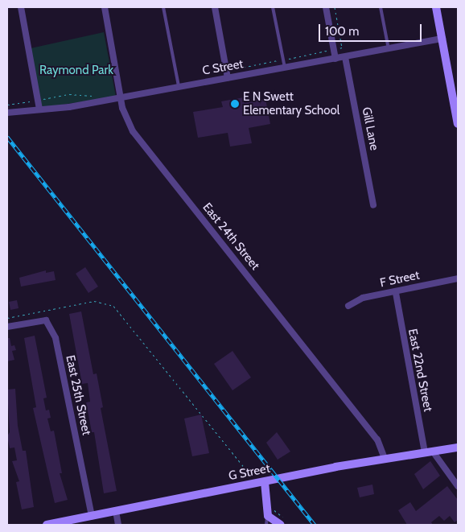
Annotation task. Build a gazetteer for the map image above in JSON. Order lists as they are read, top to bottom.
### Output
{
  "streets": {
    "main road": ["G Street"],
    "street": [
      "C Street",
      "Gill Lane",
      "East 24th Street",
      "F Street",
      "East 22nd Street",
      "East 25th Street"
    ]
  },
  "crossings": [
    ["C Street", "Gill Lane"],
    ["C Street", "East 24th Street"],
    ["East 24th Street", "G Street"],
    ["F Street", "East 22nd Street"],
    ["East 22nd Street", "G Street"],
    ["East 25th Street", "G Street"]
  ],
  "parks": ["Raymond Park"],
  "places": ["E N Swett Elementary School"],
  "scale_bar": "100 m"
}
